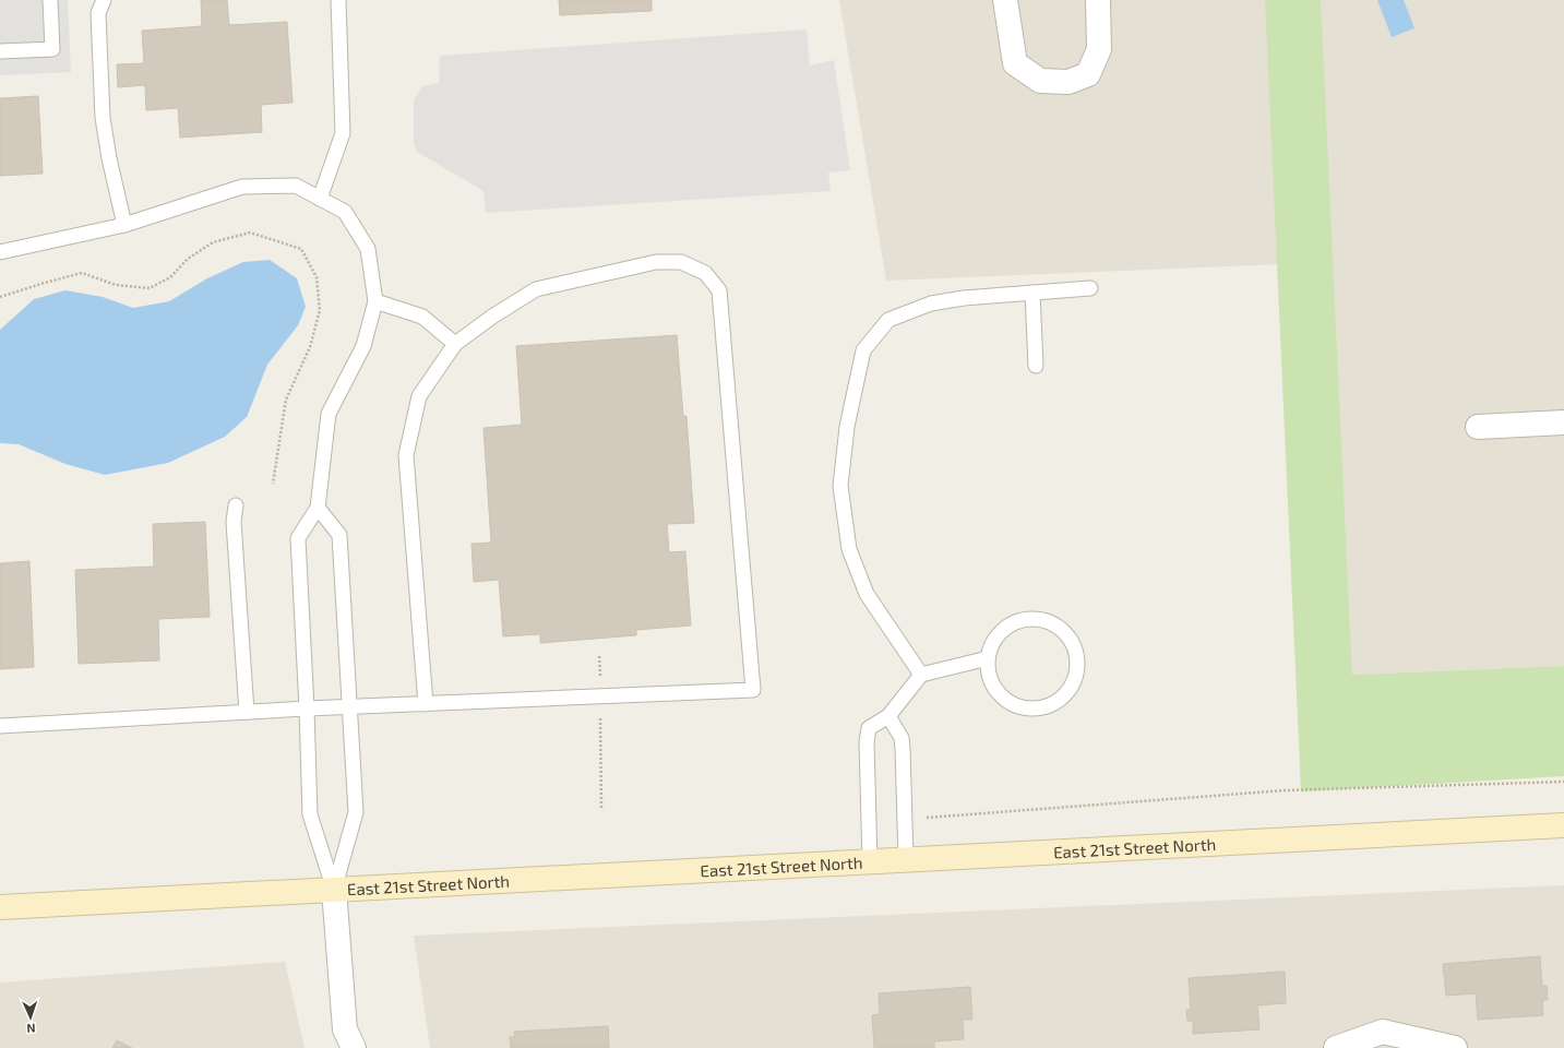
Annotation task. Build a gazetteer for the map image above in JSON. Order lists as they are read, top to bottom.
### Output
{
  "streets": {
    "main road": ["East 21st Street North"]
  },
  "north": "bottom"
}
